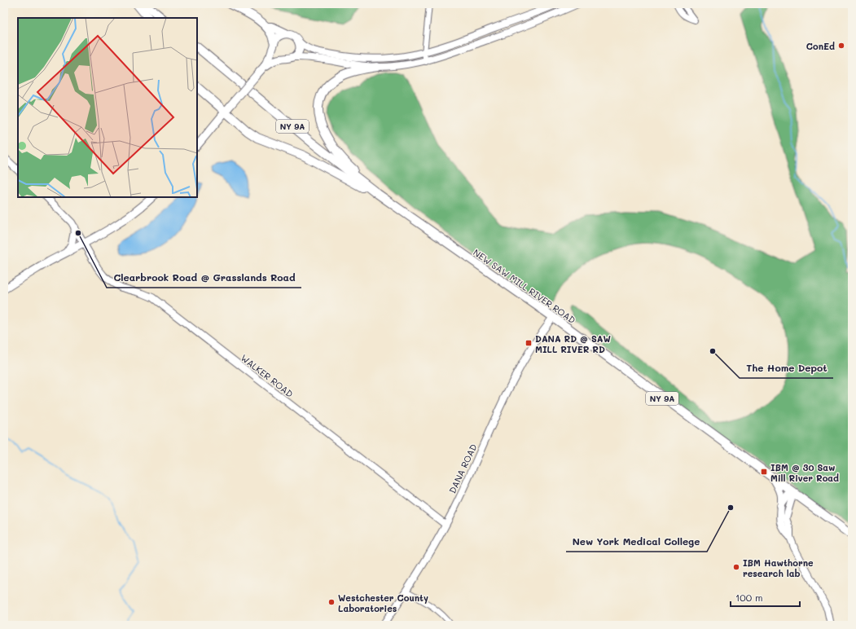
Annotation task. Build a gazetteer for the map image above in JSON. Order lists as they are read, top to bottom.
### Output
{
  "streets": {
    "main road": ["NY 9A", "NEW SAW MILL RIVER ROAD"],
    "street": ["WALKER ROAD", "DANA ROAD"]
  },
  "crossings": [
    ["NY 9A", "NEW SAW MILL RIVER ROAD"],
    ["NEW SAW MILL RIVER ROAD", "DANA ROAD"],
    ["WALKER ROAD", "DANA ROAD"]
  ],
  "places": {
    "other": [
      "ConEd",
      "Clearbrook Road @ Grasslands Road",
      "The Home Depot",
      "New York Medical College",
      "IBM Hawthorne research lab",
      "Westchester County Laboratories"
    ],
    "transit": ["DANA RD @ SAW MILL RIVER RD", "IBM @ 30 Saw Mill River Road"]
  },
  "scale_bar": "100 m"
}
